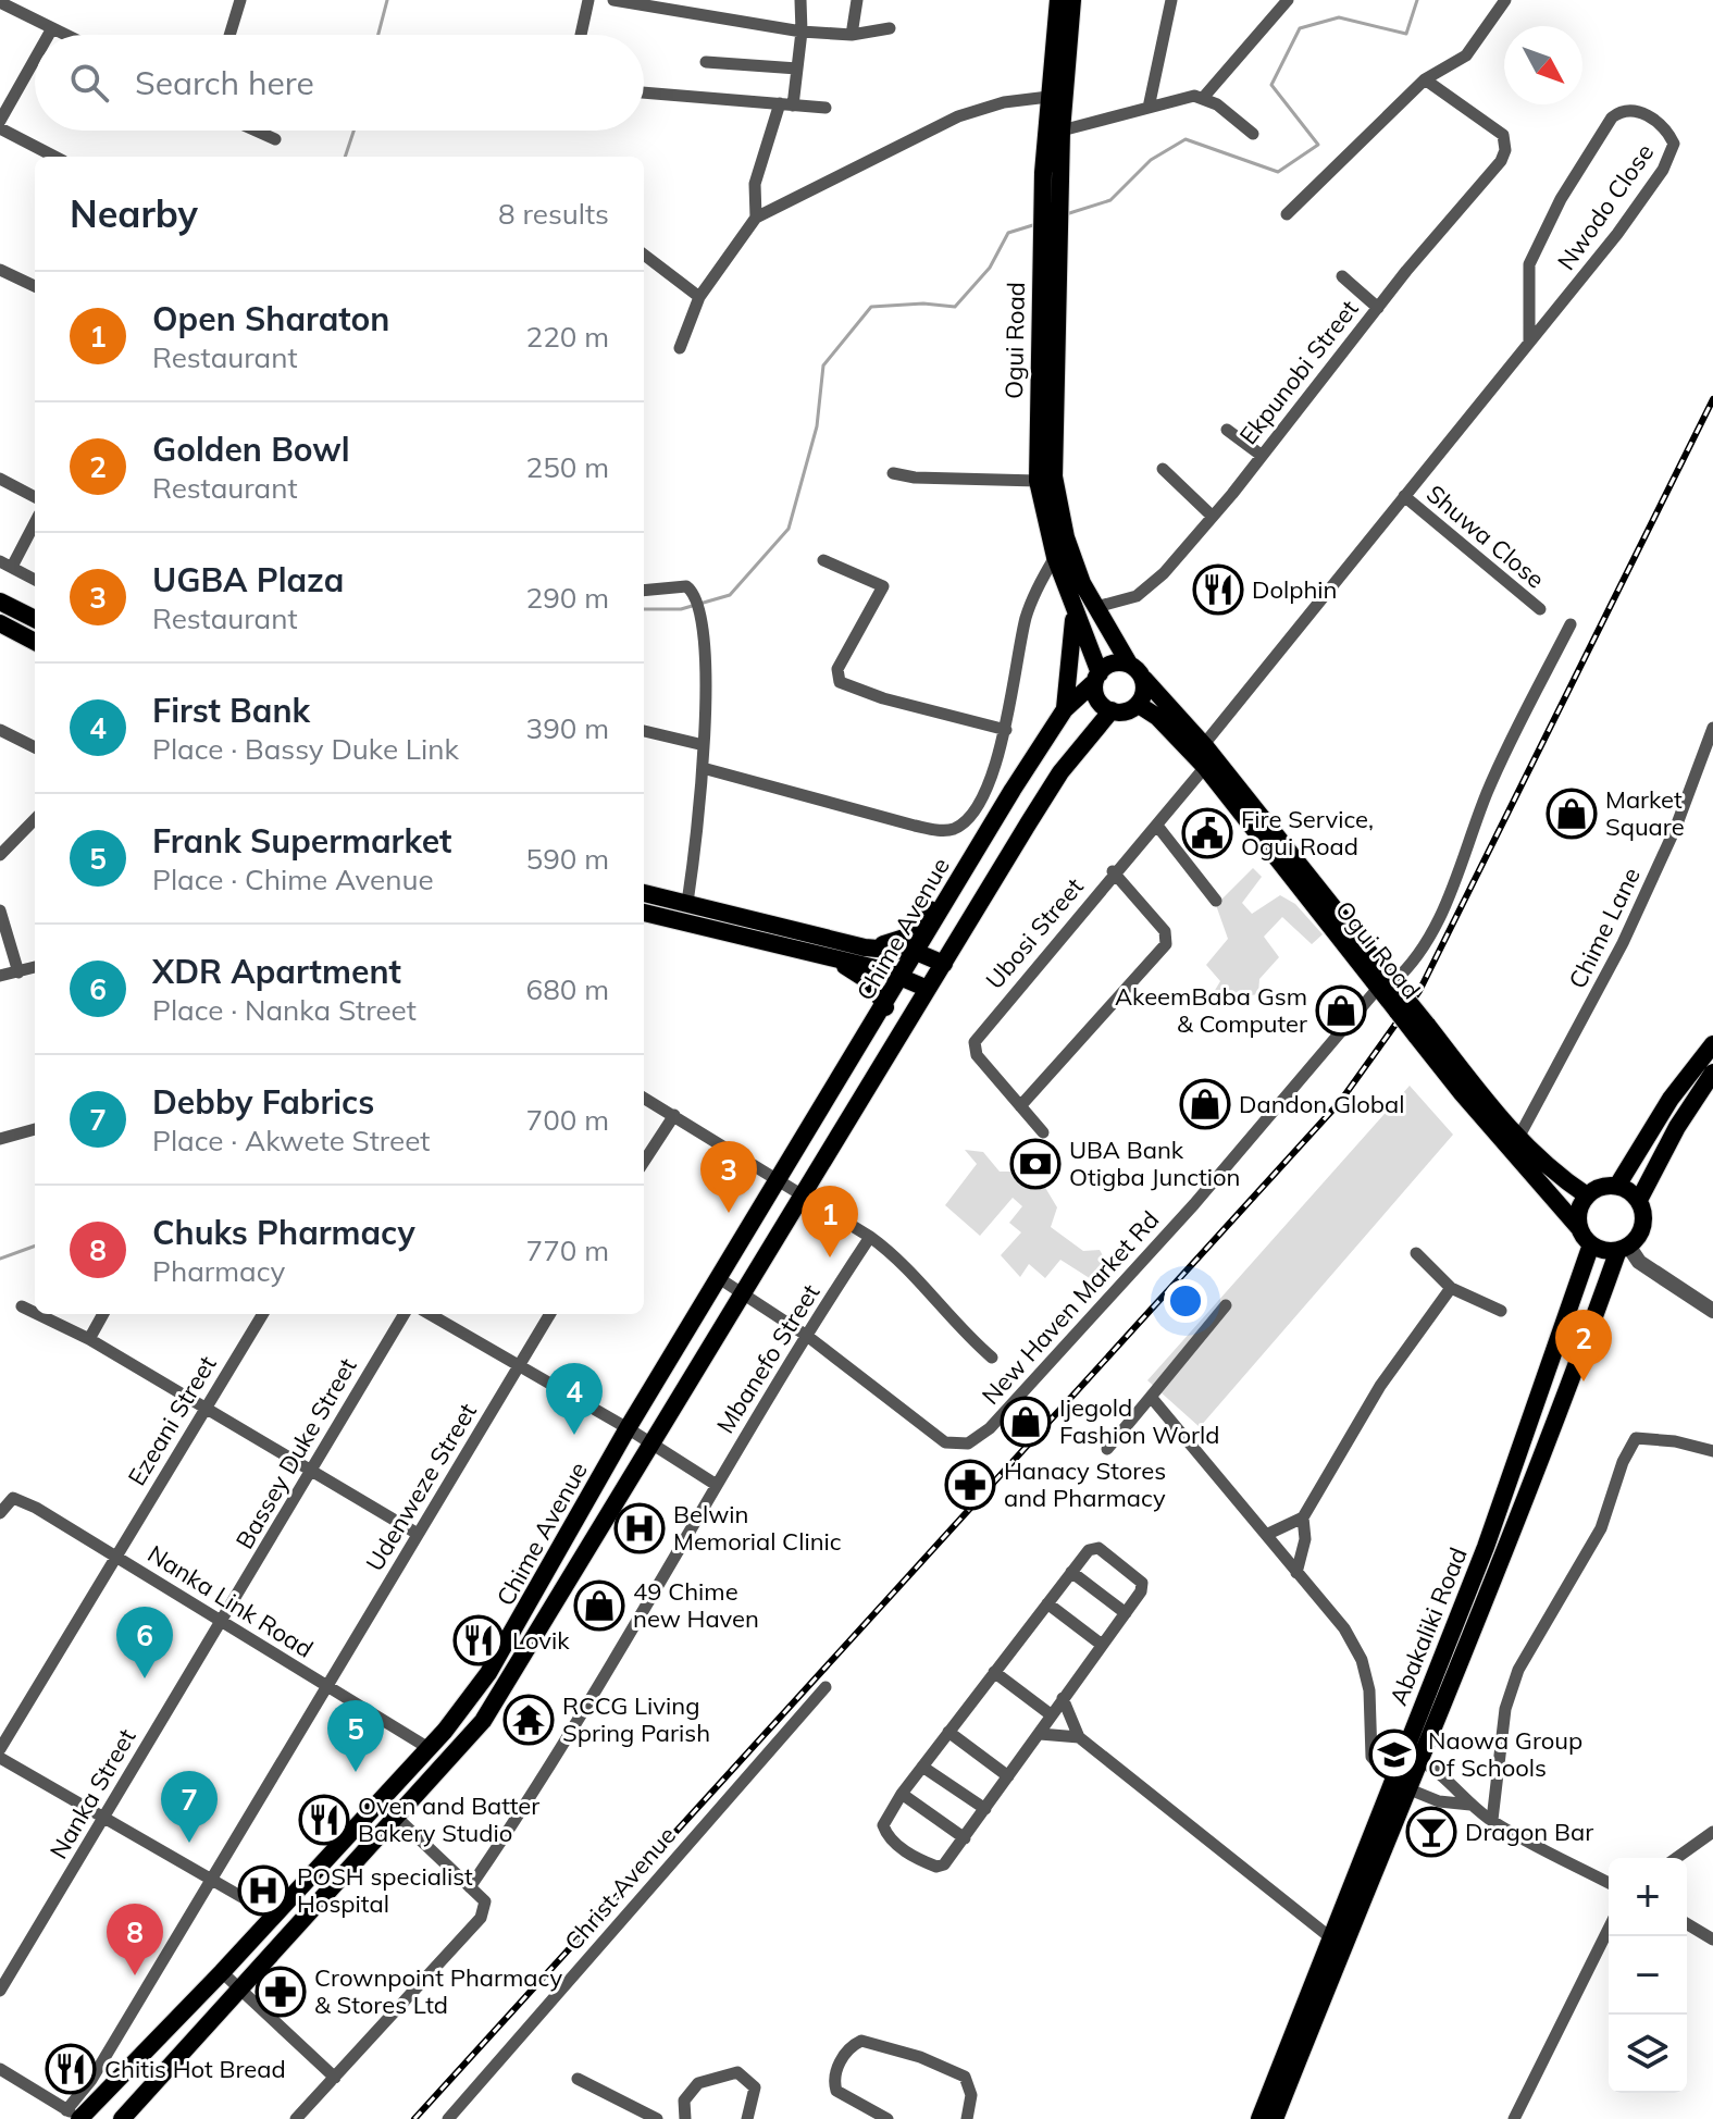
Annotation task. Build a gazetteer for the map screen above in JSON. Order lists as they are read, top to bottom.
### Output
{
  "streets": {
    "main road": ["Ogui Road", "Chime Avenue", "Abakaliki Road"],
    "street": [
      "Nwodo Close",
      "Ekpunobi Street",
      "Shuwa Close",
      "Chime Lane",
      "Ubosi Street",
      "New Haven Market Rd",
      "Mbanefo Street",
      "Ezeani Street",
      "Bassey Duke Street",
      "Udenweze Street",
      "Nanka Link Road",
      "Nanka Street",
      "Christ Avenue"
    ]
  },
  "crossings": [
    ["Nwodo Close", "Ogui Road"],
    ["Nwodo Close", "Shuwa Close"],
    ["Nwodo Close", "Ubosi Street"],
    ["Ogui Road", "Ekpunobi Street"],
    ["Ogui Road", "Chime Lane"],
    ["Ogui Road", "Chime Avenue"],
    ["Ogui Road", "Ubosi Street"],
    ["Ogui Road", "New Haven Market Rd"],
    ["Ogui Road", "Abakaliki Road"],
    ["Chime Avenue", "New Haven Market Rd"],
    ["Chime Avenue", "Udenweze Street"],
    ["Chime Avenue", "Nanka Link Road"],
    ["New Haven Market Rd", "Mbanefo Street"],
    ["Ezeani Street", "Nanka Link Road"],
    ["Bassey Duke Street", "Nanka Link Road"],
    ["Bassey Duke Street", "Nanka Street"],
    ["Udenweze Street", "Nanka Link Road"],
    ["Nanka Link Road", "Nanka Street"]
  ],
  "places": {
    "restaurant": [
      "Dolphin",
      "Lovik",
      "Oven and Batter Bakery Studio",
      "Chitis Hot Bread"
    ],
    "shop": [
      "Market Square",
      "AkeemBaba Gsm & Computer",
      "Dandon Global",
      "Ijegold Fashion World",
      "49 Chime new Haven"
    ],
    "public building": ["Fire Service, Ogui Road"],
    "bank": ["UBA Bank Otigba Junction"],
    "pharmacy": ["Hanacy Stores and Pharmacy", "Crownpoint Pharmacy & Stores Ltd"],
    "hospital": ["Belwin Memorial Clinic", "POSH specialist Hospital"],
    "temple": ["RCCG Living Spring Parish"],
    "school or university": ["Naowa Group Of Schools"],
    "bar": ["Dragon Bar"]
  },
  "north": "bottom right",
  "page": {
    "search": "Search here",
    "heading": ["Nearby", "8 results"],
    "list": [
      {
        "mark": "1",
        "name": "Open Sharaton",
        "note": "Restaurant",
        "value": "220 m"
      },
      {
        "mark": "2",
        "name": "Golden Bowl",
        "note": "Restaurant",
        "value": "250 m"
      },
      {
        "mark": "3",
        "name": "UGBA Plaza",
        "note": "Restaurant",
        "value": "290 m"
      },
      {
        "mark": "4",
        "name": "First Bank",
        "note": "Place · Bassy Duke Link",
        "value": "390 m"
      },
      {
        "mark": "5",
        "name": "Frank Supermarket",
        "note": "Place · Chime Avenue",
        "value": "590 m"
      },
      {
        "mark": "6",
        "name": "XDR Apartment",
        "note": "Place · Nanka Street",
        "value": "680 m"
      },
      {
        "mark": "7",
        "name": "Debby Fabrics",
        "note": "Place · Akwete Street",
        "value": "700 m"
      },
      {
        "mark": "8",
        "name": "Chuks Pharmacy",
        "note": "Pharmacy",
        "value": "770 m"
      }
    ],
    "pins": [
      "3",
      "1",
      "2",
      "4",
      "6",
      "5",
      "7",
      "8"
    ],
    "map_buttons": ["+", "−"]
  }
}
